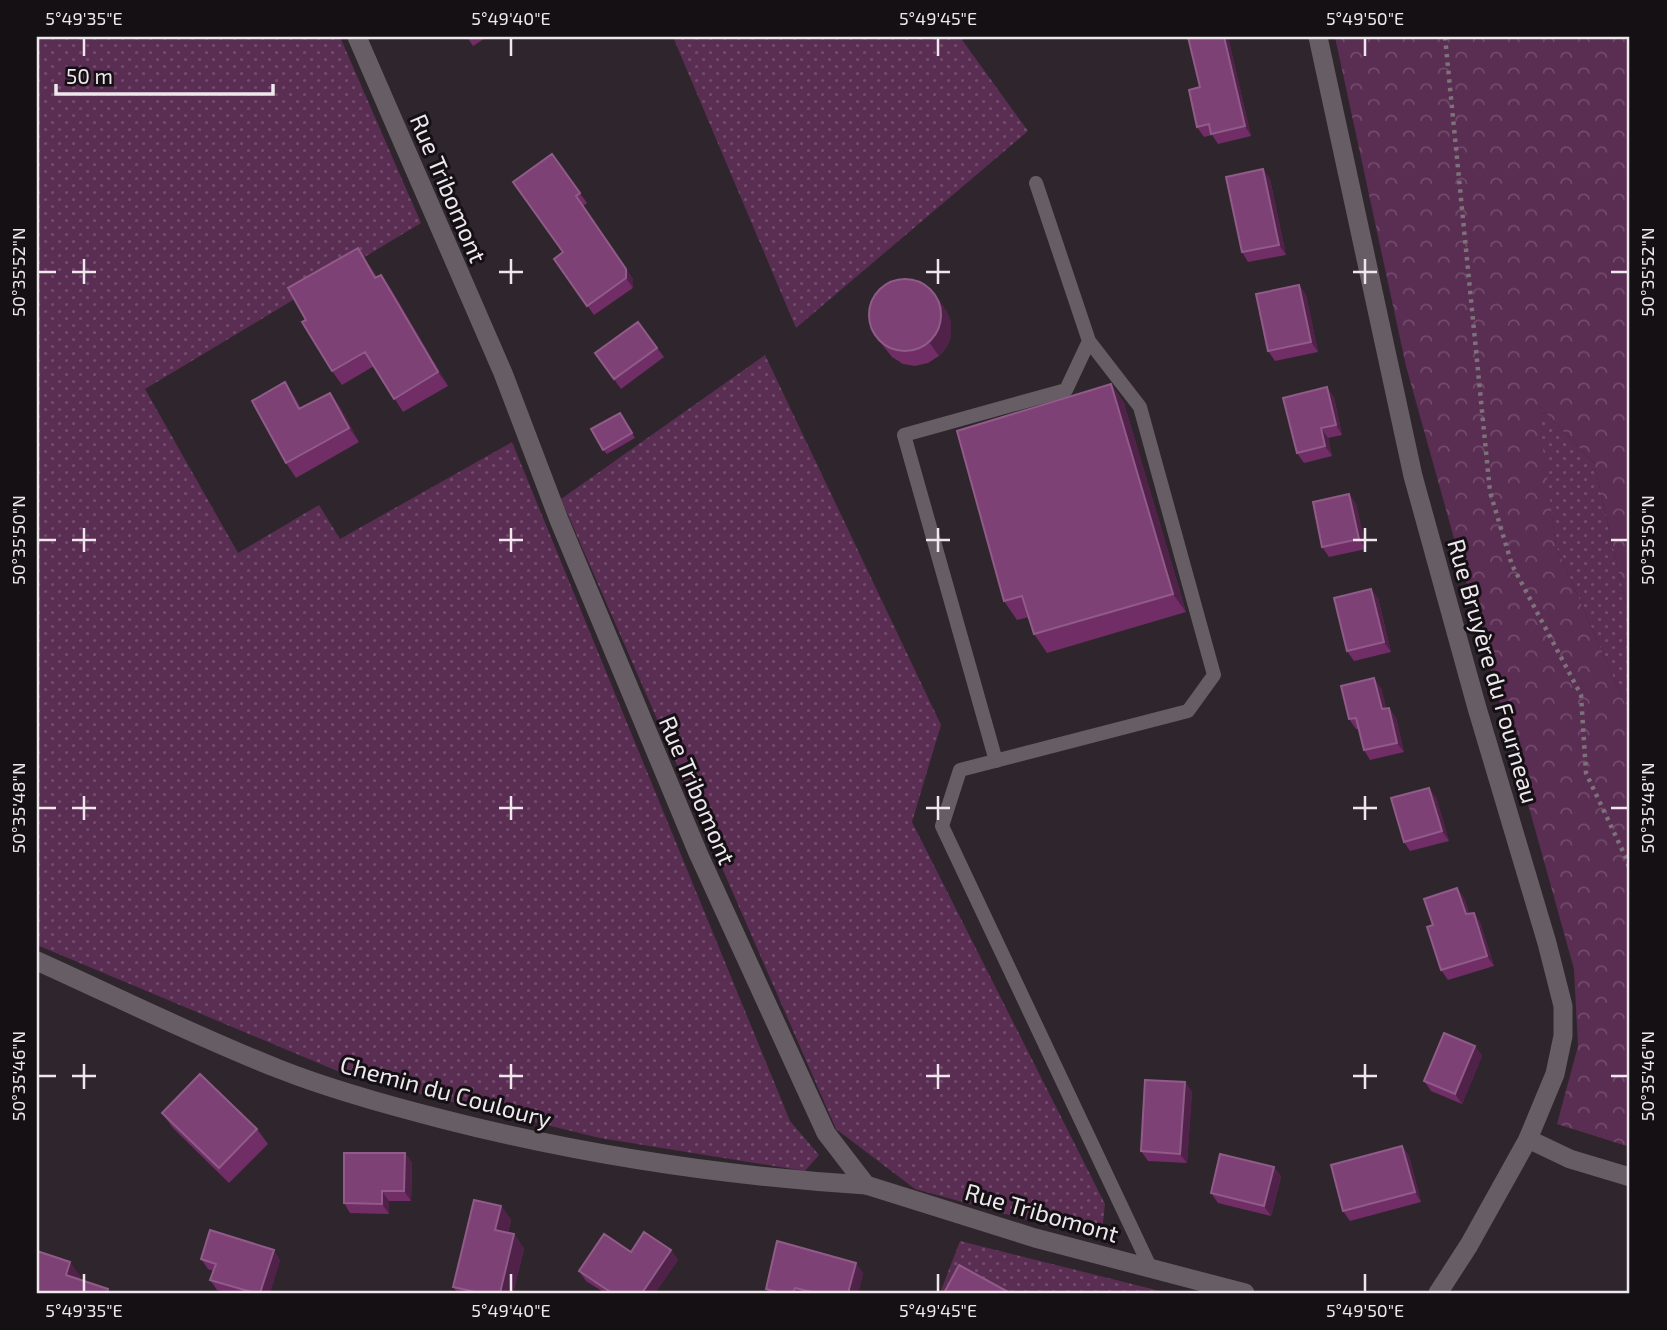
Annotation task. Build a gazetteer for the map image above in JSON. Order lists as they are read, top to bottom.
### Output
{
  "streets": {
    "street": ["Rue Tribomont", "Rue Bruyère du Fourneau", "Chemin du Couloury"]
  },
  "crossings": [
    ["Rue Tribomont", "Chemin du Couloury"]
  ],
  "scale_bar": "50 m",
  "coordinates": [
    "5°49'35\"E",
    "5°49'40\"E",
    "5°49'45\"E",
    "5°49'50\"E",
    "50°35'52\"N",
    "50°35'50\"N",
    "50°35'48\"N",
    "50°35'46\"N"
  ]
}
